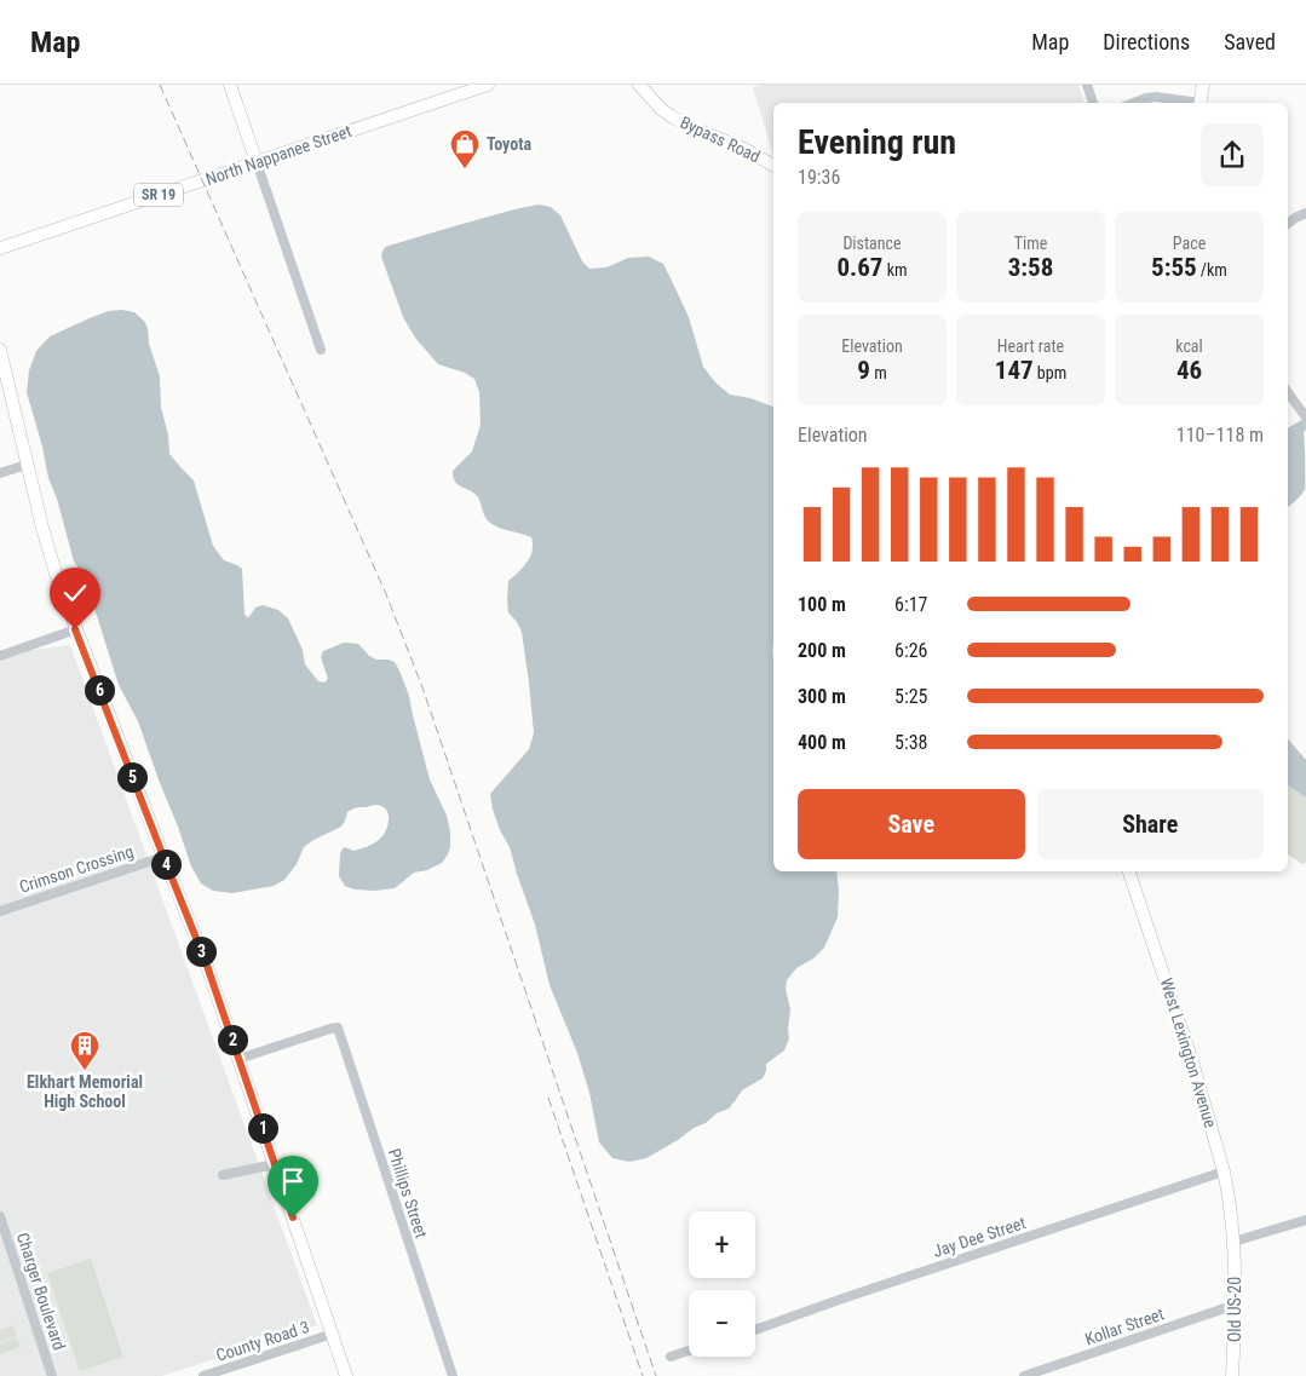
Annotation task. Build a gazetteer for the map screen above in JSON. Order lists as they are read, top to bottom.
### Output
{
  "streets": {
    "main road": [
      "Bypass Road",
      "North Nappanee Street",
      "SR 19",
      "West Lexington Avenue",
      "Old US-20"
    ],
    "street": [
      "Crimson Crossing",
      "Phillips Street",
      "Jay Dee Street",
      "Charger Boulevard",
      "Kollar Street",
      "County Road 3"
    ]
  },
  "crossings": [
    ["West Lexington Avenue", "Jay Dee Street"],
    ["West Lexington Avenue", "Old US-20"],
    ["Old US-20", "Kollar Street"]
  ],
  "places": {
    "shop": ["Toyota"],
    "building": ["Elkhart Memorial High School"]
  },
  "page": {
    "header": "Map",
    "nav": ["Map", "Directions", "Saved"],
    "heading": ["Evening run", "19:36"],
    "stats": [
      ["Distance", "0.67 km"],
      ["Time", "3:58"],
      ["Pace", "5:55 /km"],
      ["Elevation", "9 m"],
      ["Heart rate", "147 bpm"],
      ["kcal", "46"]
    ],
    "chart": ["Elevation", "110–118 m"],
    "list": [
      {
        "name": "100 m",
        "note": "6:17"
      },
      {
        "name": "200 m",
        "note": "6:26"
      },
      {
        "name": "300 m",
        "note": "5:25"
      },
      {
        "name": "400 m",
        "note": "5:38"
      }
    ],
    "pins": [
      "6",
      "5",
      "4",
      "3",
      "2",
      "1"
    ],
    "buttons": ["Save", "Share"],
    "map_buttons": ["+", "−"]
  }
}
